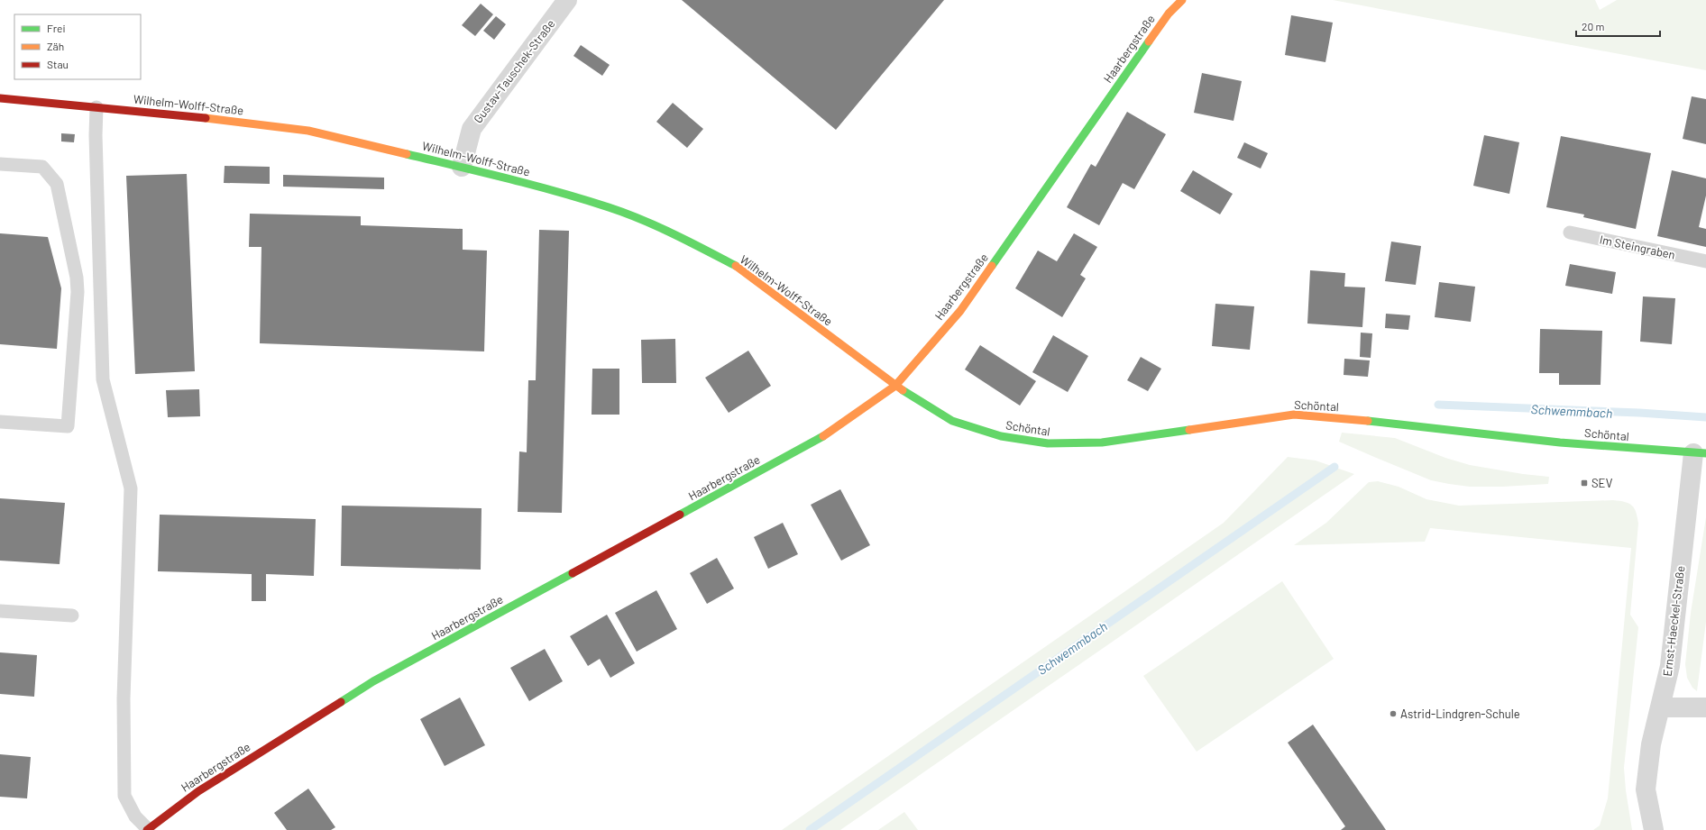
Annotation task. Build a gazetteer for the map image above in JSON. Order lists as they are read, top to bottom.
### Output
{
  "streets": {
    "street": [
      "Haarbergstraße",
      "Gustav-Tauschek-Straße",
      "Wilhelm-Wolff-Straße",
      "Schöntal",
      "Ernst-Haeckel-Straße"
    ],
    "lane": ["Im Steingraben"]
  },
  "crossings": [
    ["Haarbergstraße", "Wilhelm-Wolff-Straße"],
    ["Haarbergstraße", "Schöntal"],
    ["Gustav-Tauschek-Straße", "Wilhelm-Wolff-Straße"],
    ["Wilhelm-Wolff-Straße", "Schöntal"],
    ["Schöntal", "Ernst-Haeckel-Straße"]
  ],
  "water": ["Schwemmbach"],
  "places": {
    "transit": ["SEV"],
    "other": ["Astrid-Lindgren-Schule"]
  },
  "legend": ["Frei", "Zäh", "Stau"],
  "scale_bar": "20 m"
}
